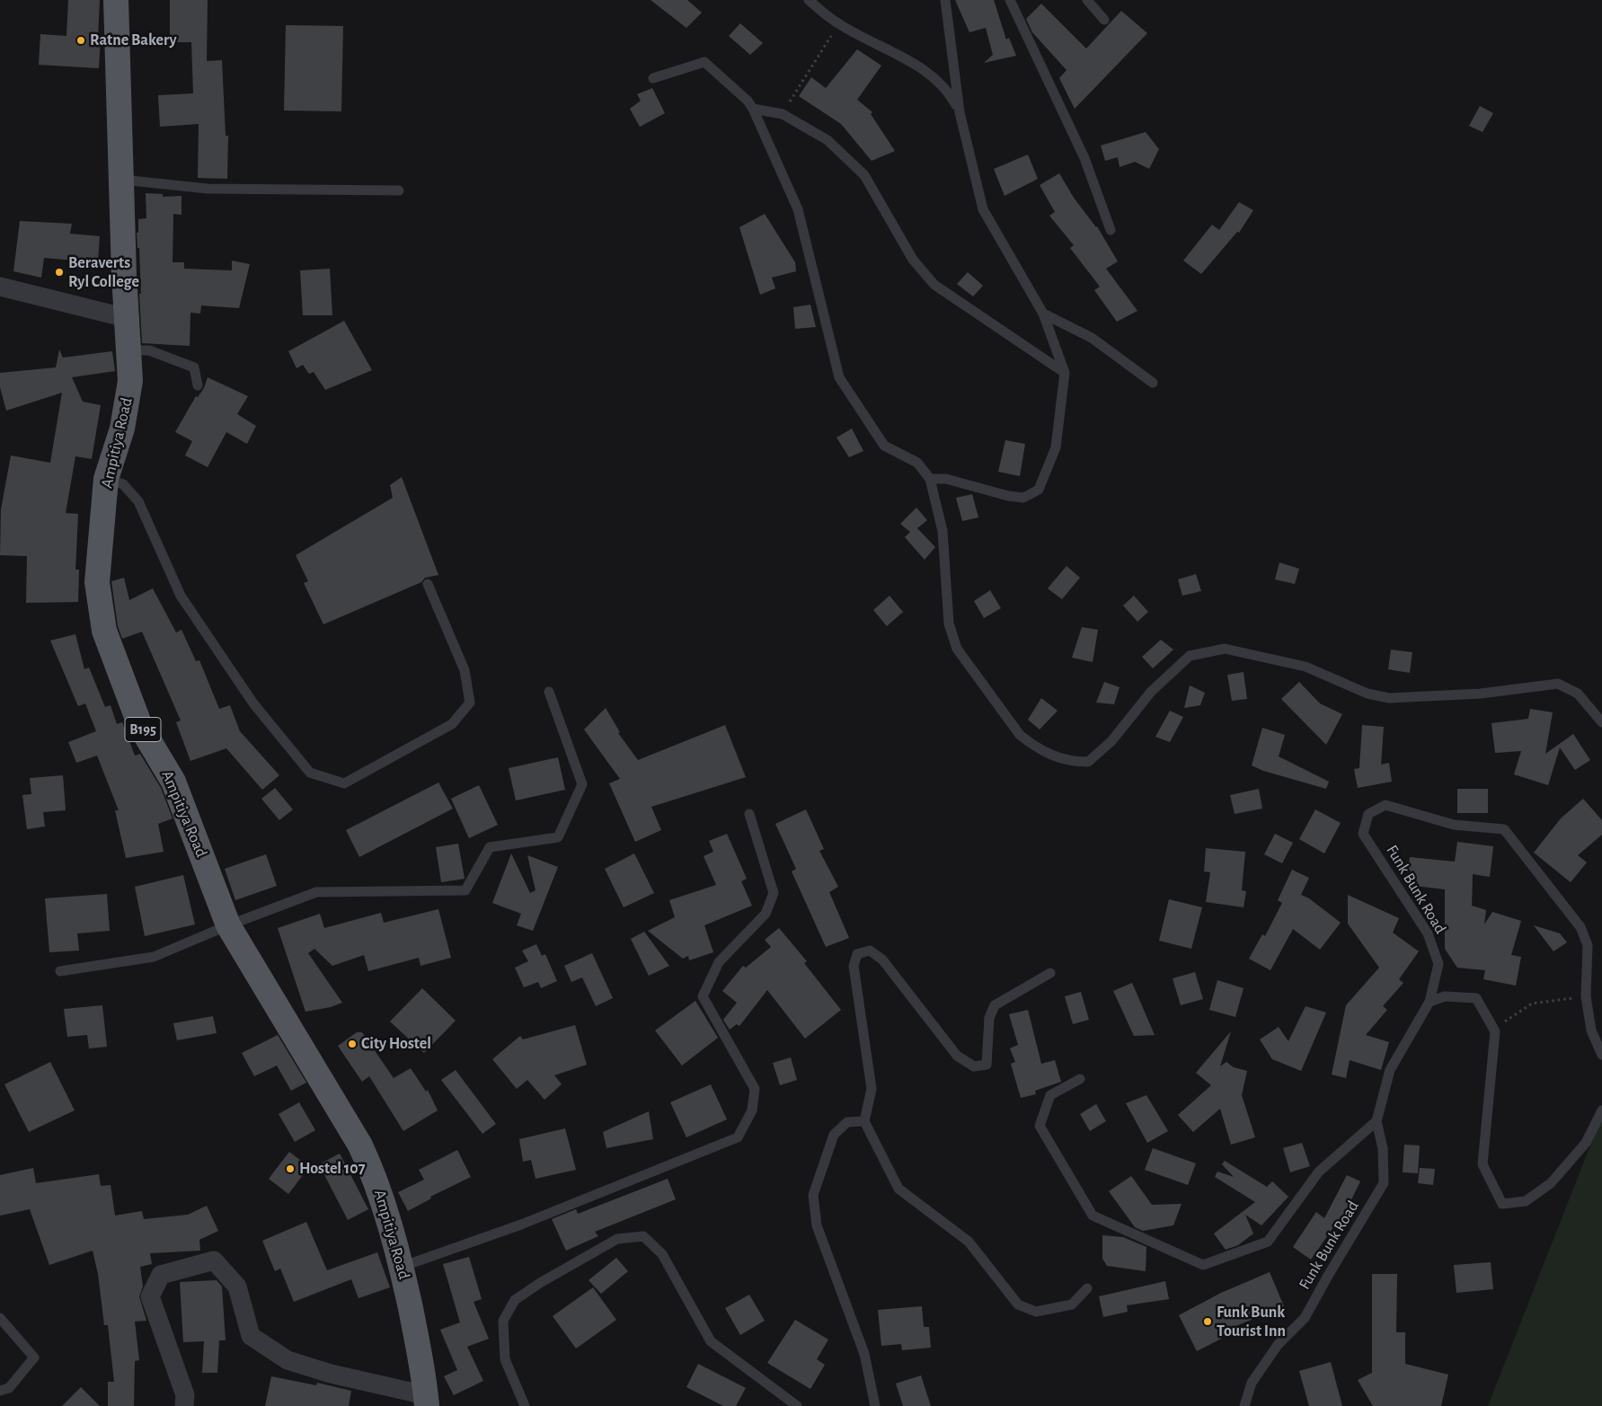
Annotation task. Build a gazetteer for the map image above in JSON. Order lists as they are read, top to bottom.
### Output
{
  "streets": {
    "main road": ["Ampitiya Road", "B195"],
    "lane": ["Funk Bunk Road"]
  },
  "places": [
    "Ratne Bakery",
    "Beraverts Ryl College",
    "City Hostel",
    "Hostel 107",
    "Funk Bunk Tourist Inn"
  ]
}
